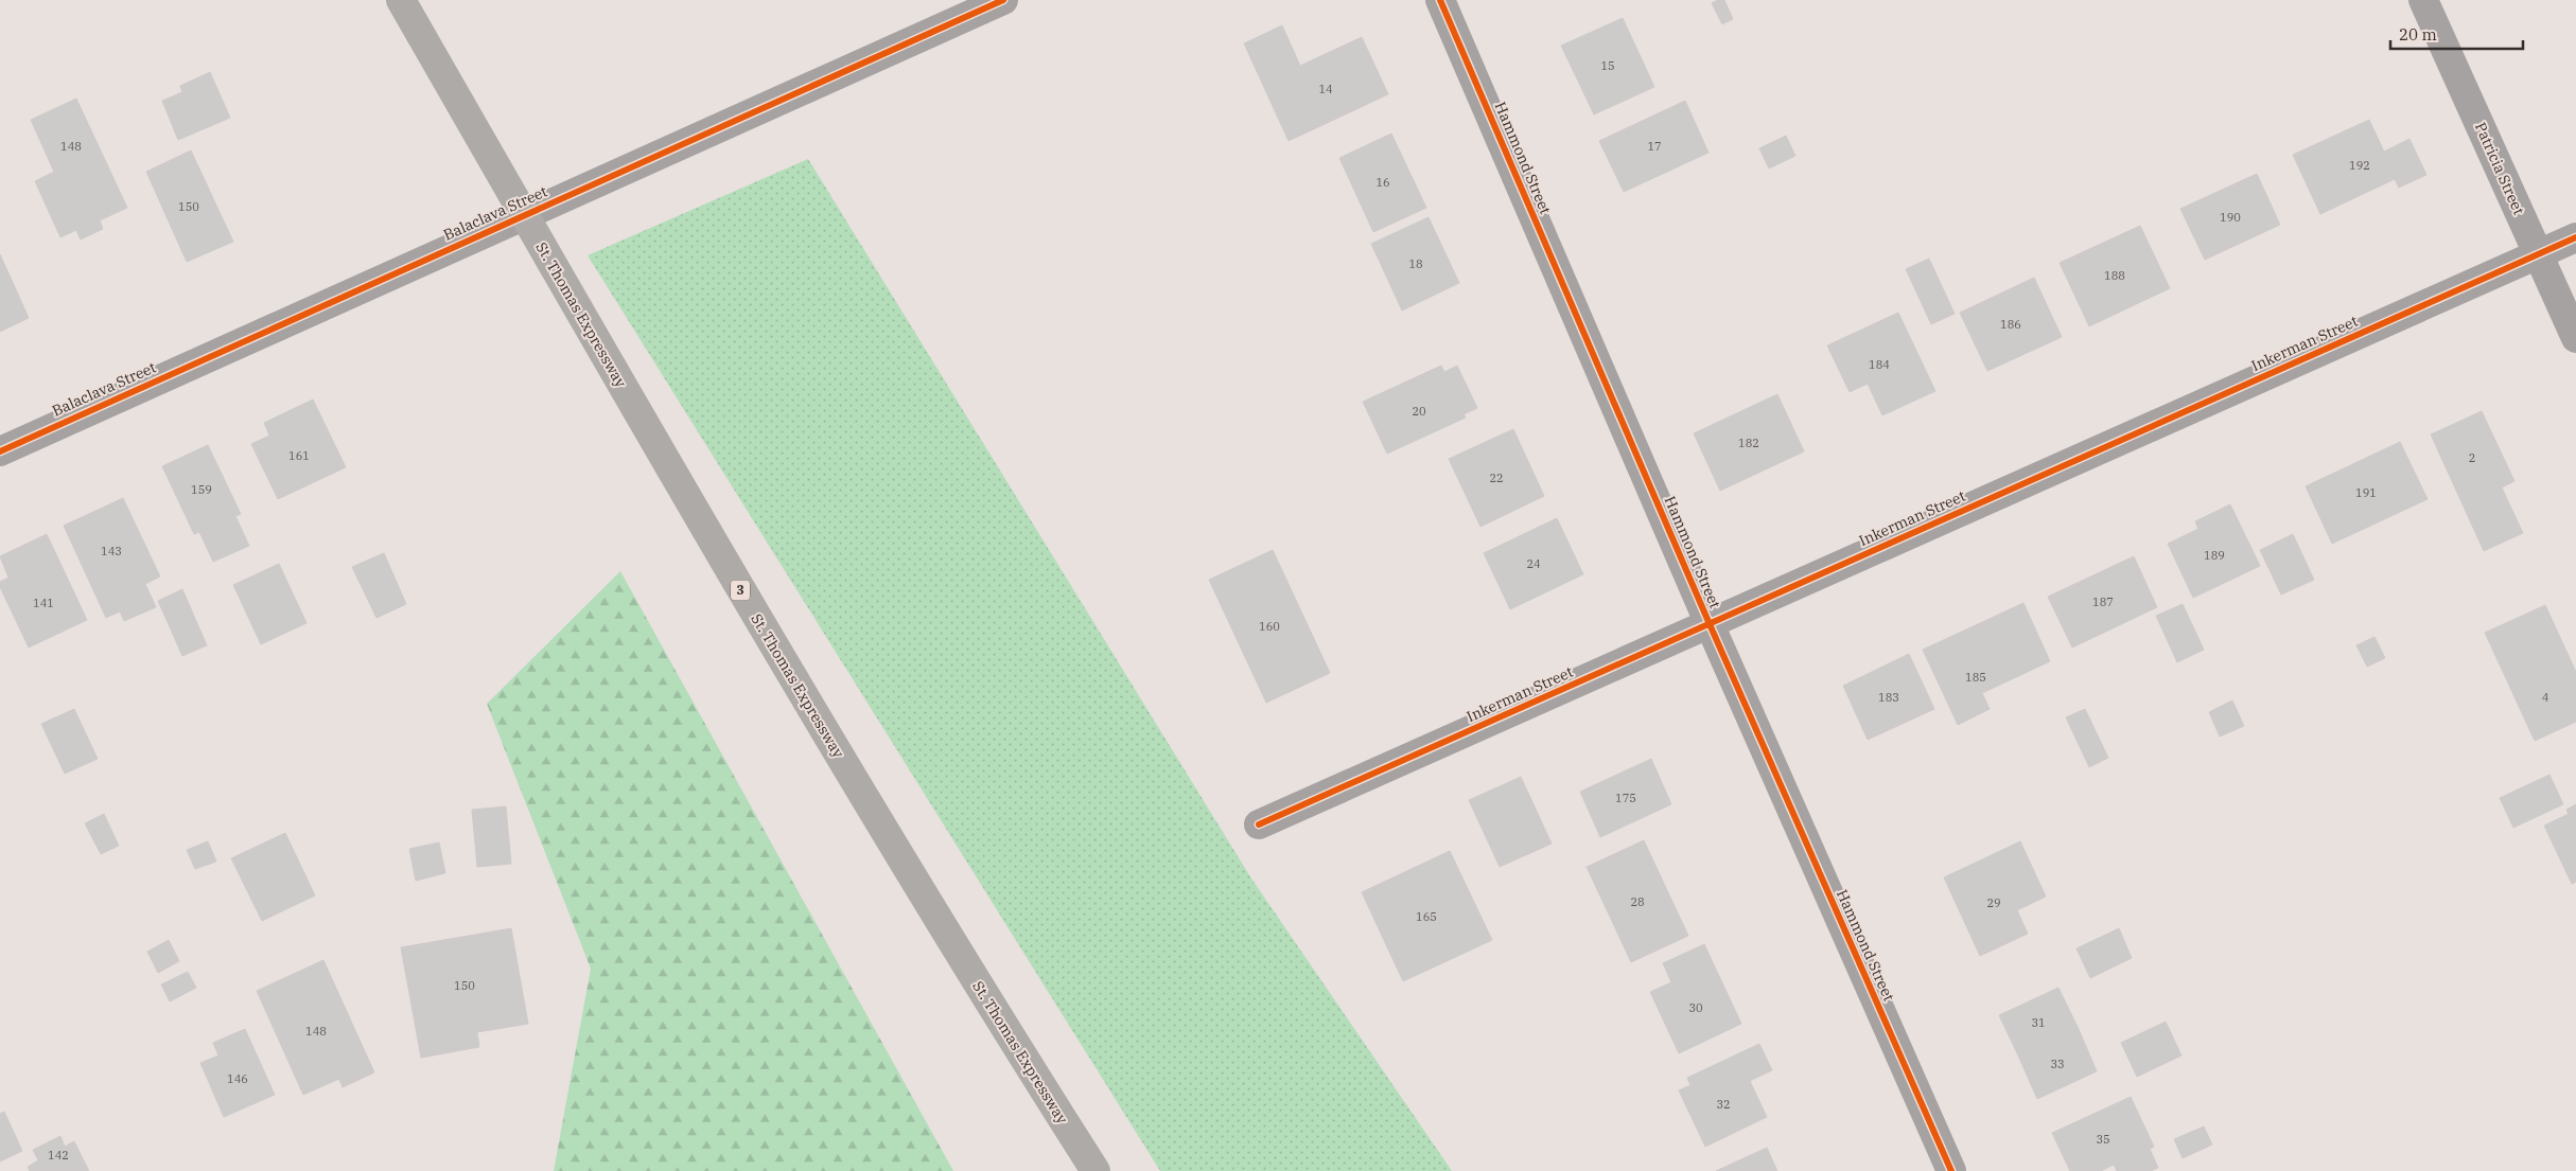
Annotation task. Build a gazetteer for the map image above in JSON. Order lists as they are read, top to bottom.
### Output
{
  "streets": {
    "highway": ["St. Thomas Expressway", "3"],
    "street": [
      "Hammond Street",
      "Patricia Street",
      "Balaclava Street",
      "Inkerman Street"
    ]
  },
  "crossings": [
    ["Hammond Street", "Inkerman Street"],
    ["Patricia Street", "Inkerman Street"]
  ],
  "house_numbers": [
    "15",
    "14",
    "148",
    "17",
    "192",
    "16",
    "150",
    "190",
    "18",
    "188",
    "186",
    "184",
    "20",
    "182",
    "161",
    "2",
    "22",
    "159",
    "191",
    "143",
    "189",
    "24",
    "187",
    "141",
    "160",
    "185",
    "183",
    "4",
    "175",
    "28",
    "29",
    "165",
    "150",
    "30",
    "31",
    "148",
    "33",
    "146",
    "32",
    "35",
    "142"
  ],
  "scale_bar": "20 m"
}
